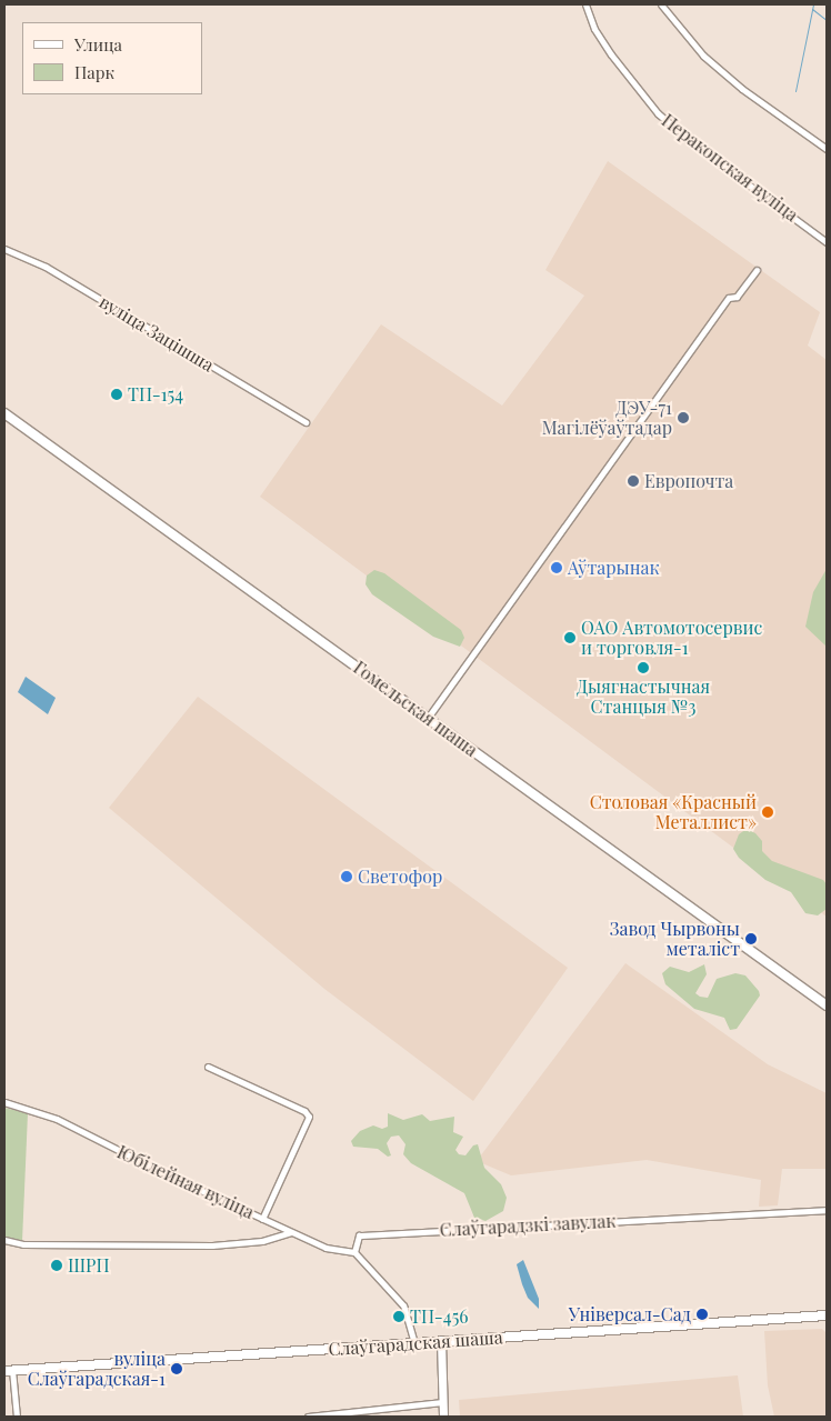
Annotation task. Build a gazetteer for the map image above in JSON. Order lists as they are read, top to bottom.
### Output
{
  "streets": {
    "main road": ["Гомельская шаша", "Слаўгарадская шаша"],
    "street": [
      "Перакопская вуліца",
      "вуліца Зацішша",
      "Юбілейная вуліца",
      "Слаўгарадзкі завулак"
    ]
  },
  "crossings": [
    ["Юбілейная вуліца", "Слаўгарадзкі завулак"]
  ],
  "places": [
    "ТП-154",
    "ДЭУ-71 Магілёўаўтадар",
    "Европочта",
    "Аўтарынак",
    "ОАО Автомотосервис и торговля-1",
    "Дыягнастычная Станцыя №3",
    "Столовая «Красный Металлист»",
    "Светофор",
    "Завод Чырвоны металіст",
    "ШРП",
    "Універсал-Сад",
    "ТП-456",
    "вуліца Слаўгарадская-1"
  ],
  "legend": ["Улица", "Парк"]
}
